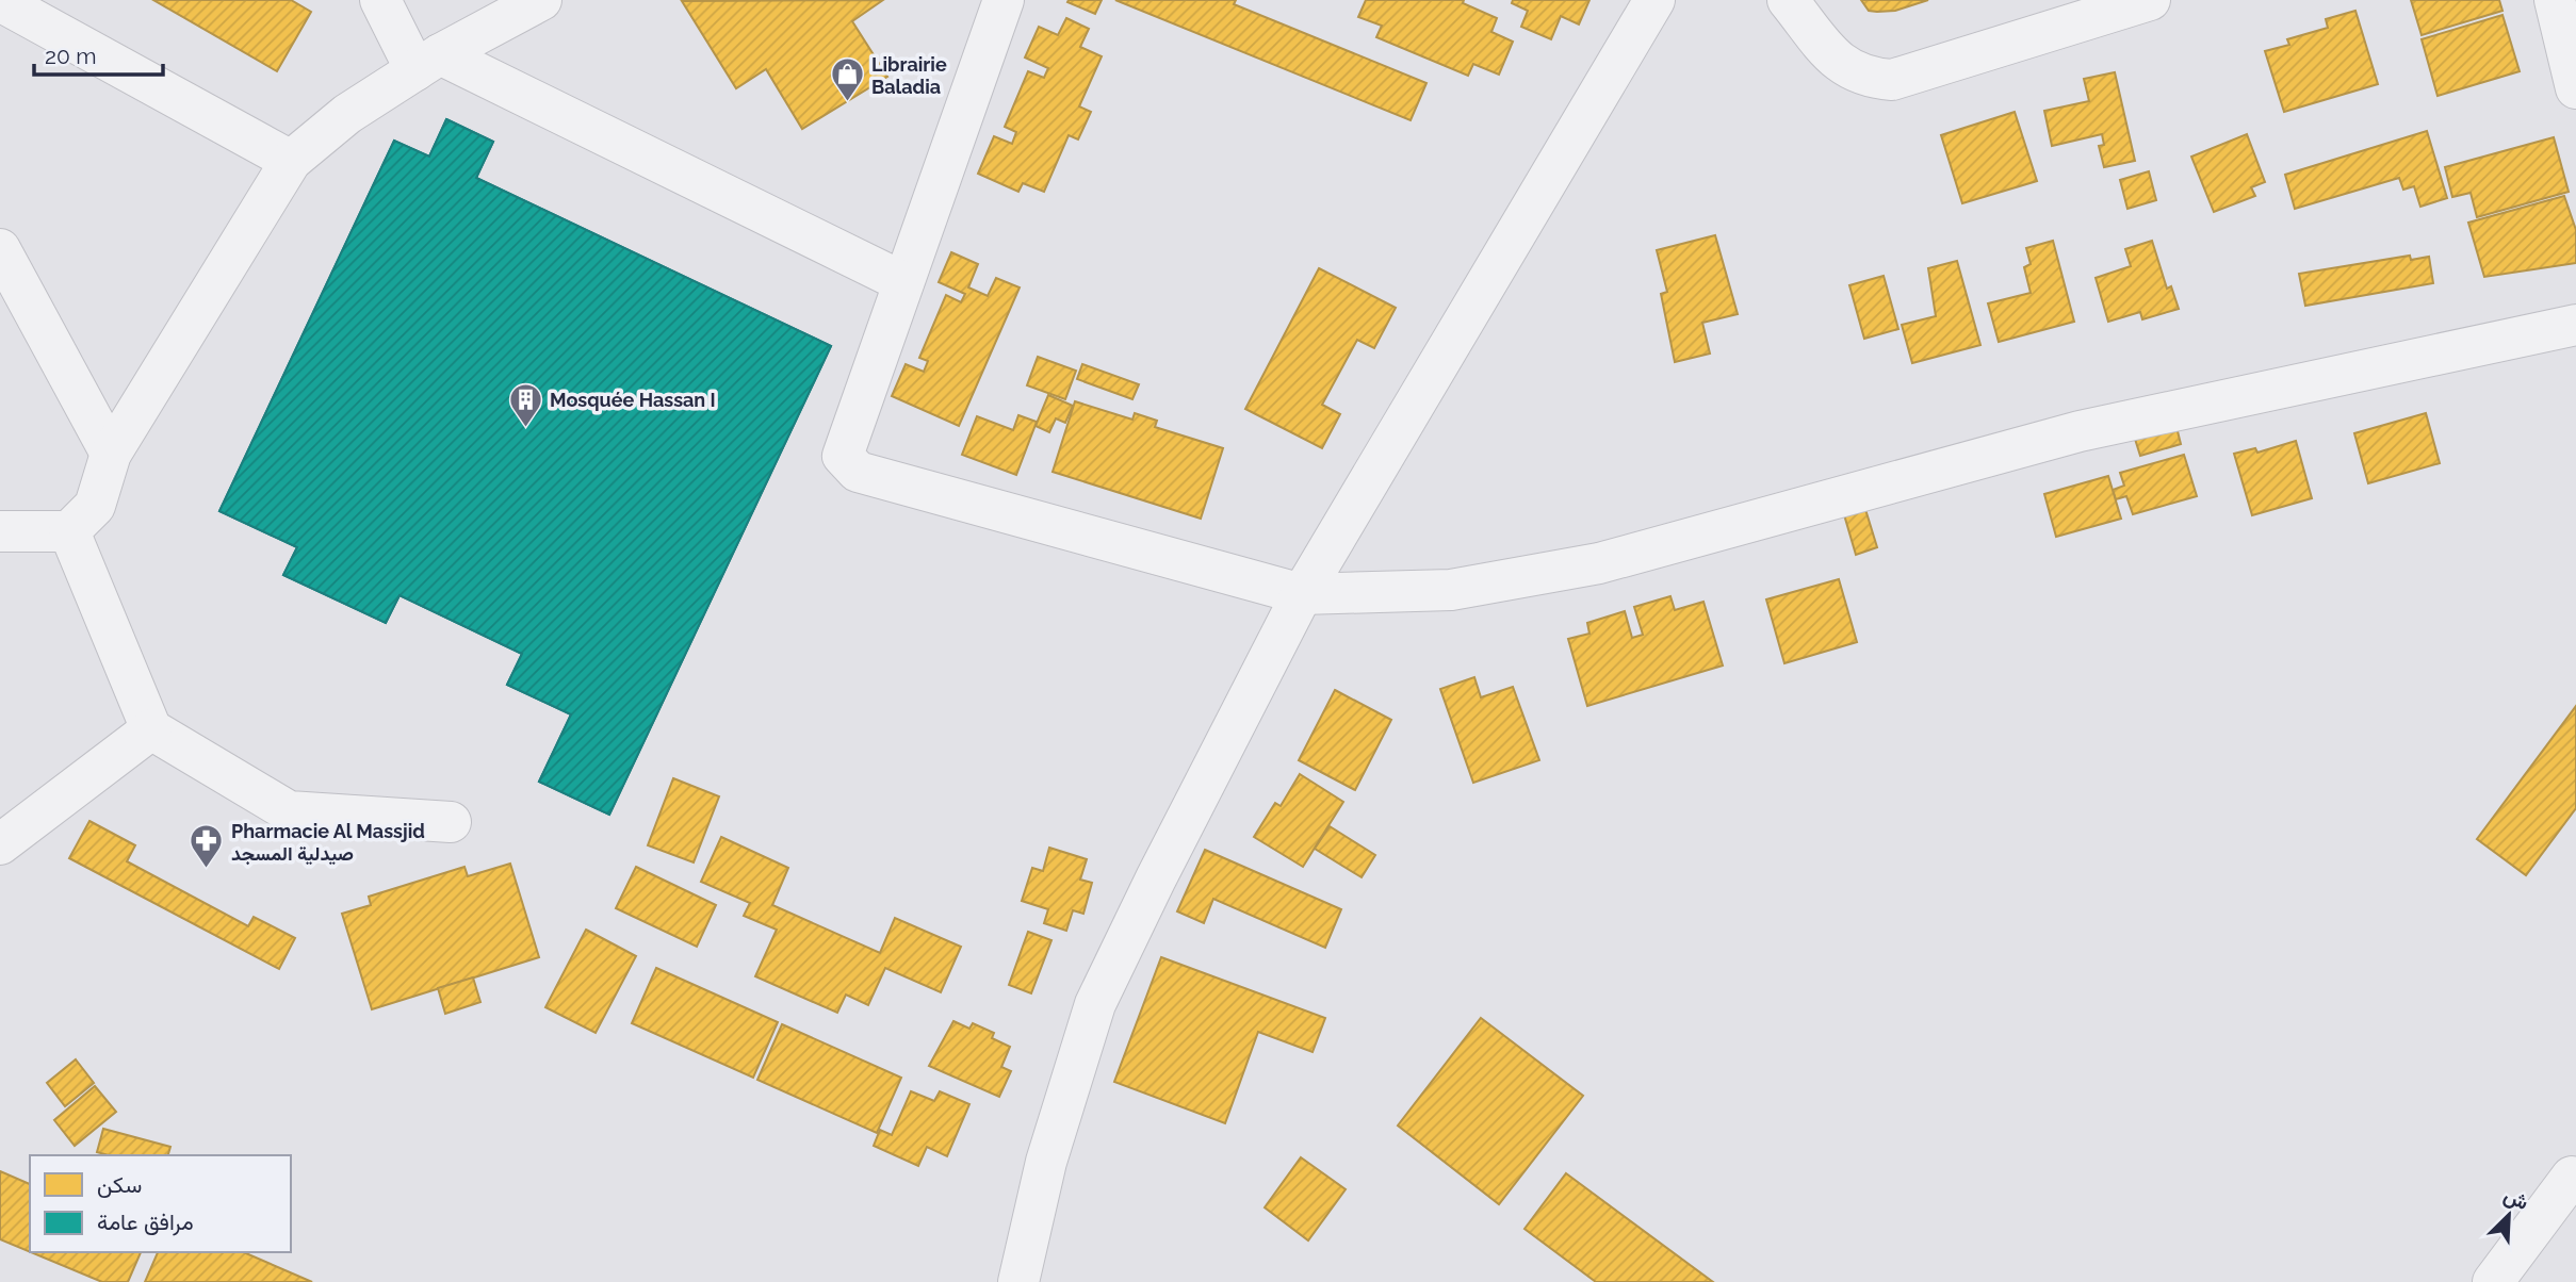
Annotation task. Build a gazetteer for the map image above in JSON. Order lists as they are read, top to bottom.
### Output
{
  "places": {
    "shop": ["Librairie Baladia"],
    "building": ["Mosquée Hassan I"],
    "pharmacy": ["Pharmacie Al Massjid صيدلية المسجد"]
  },
  "legend": ["سكن", "مرافق عامة"],
  "scale_bar": "20 m",
  "north": "top right"
}
